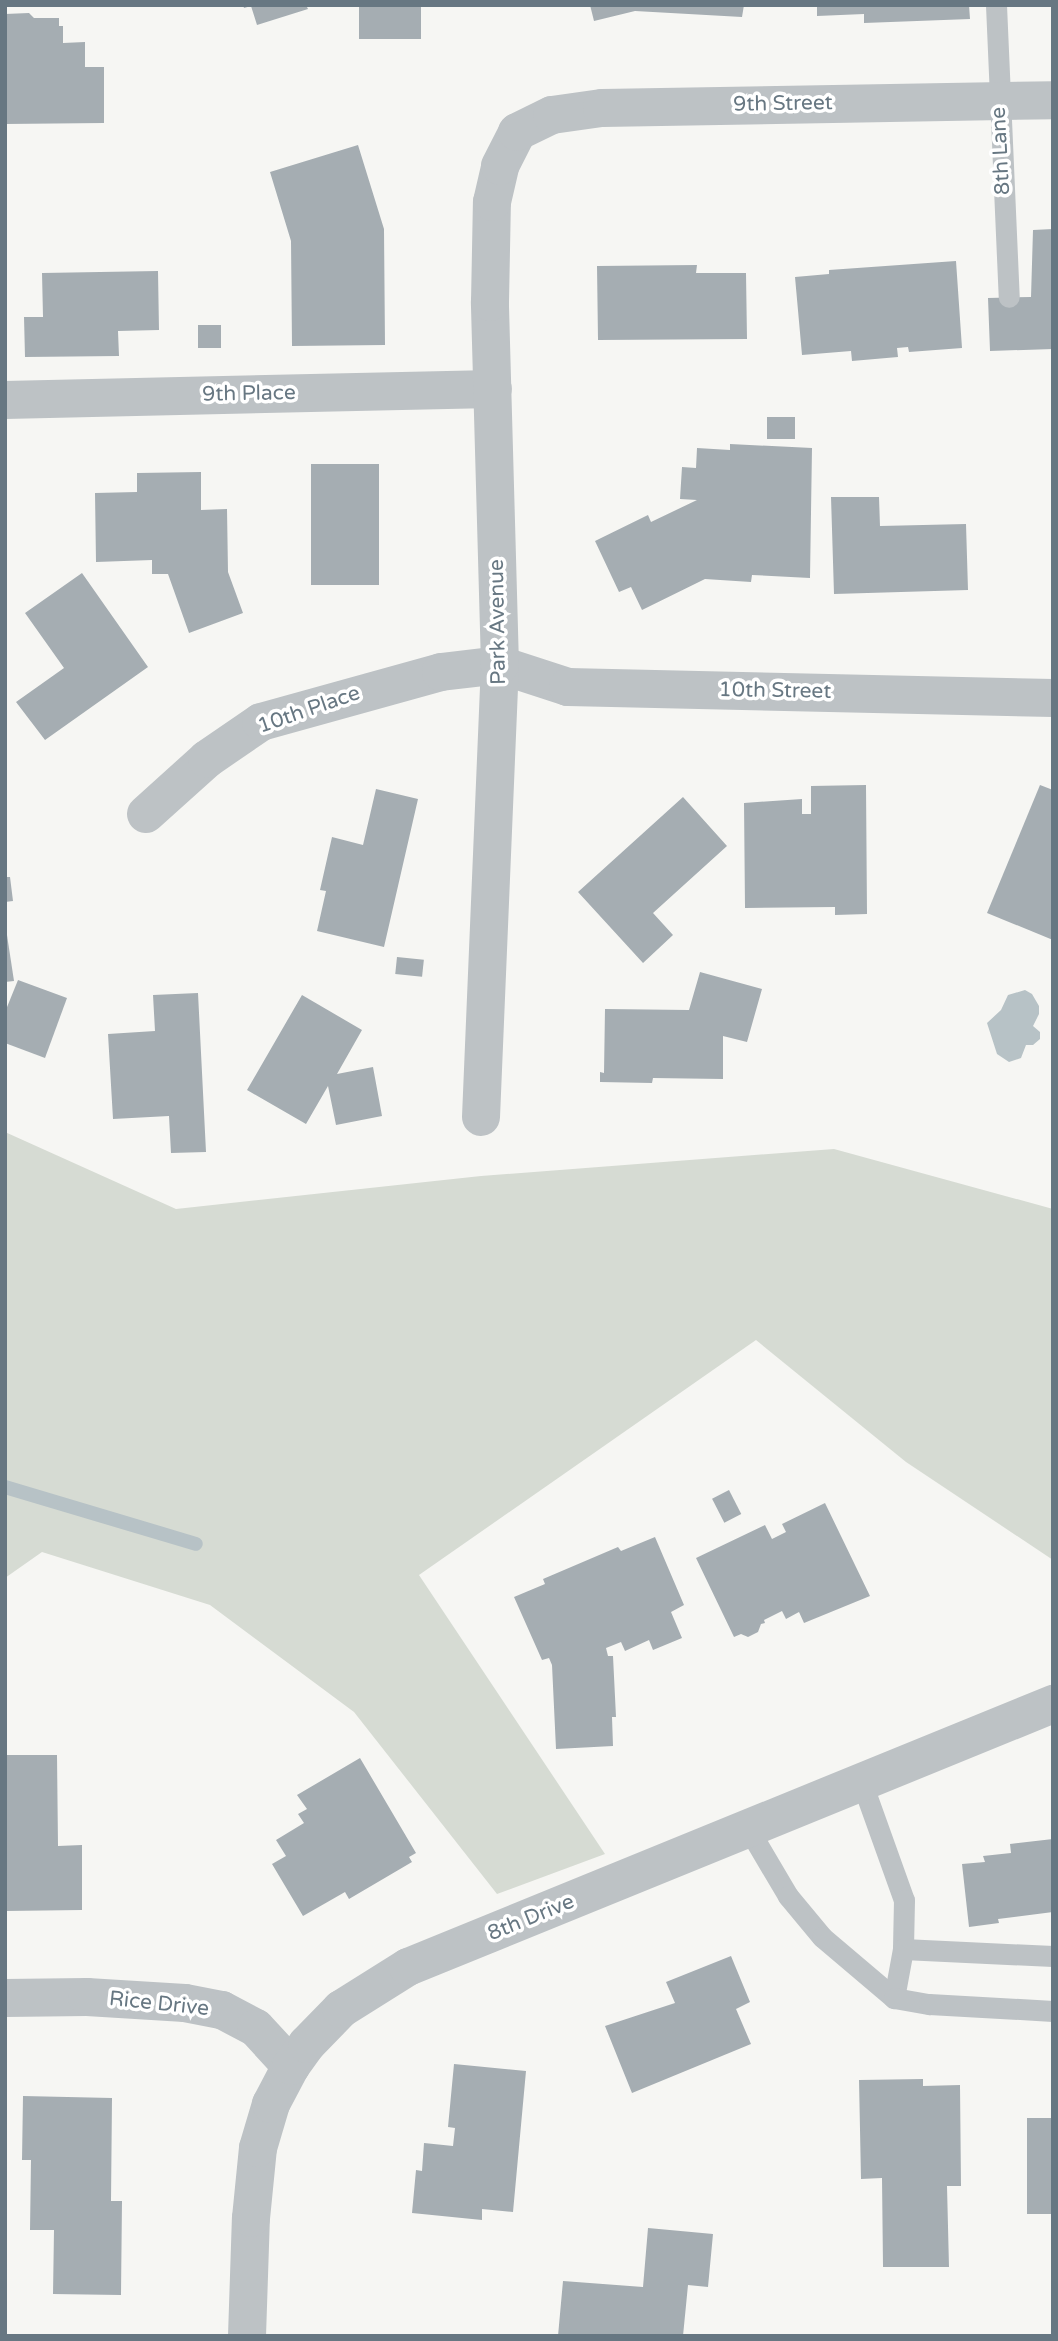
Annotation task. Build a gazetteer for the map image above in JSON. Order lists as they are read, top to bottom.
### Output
{
  "streets": {
    "street": [
      "9th Street",
      "9th Place",
      "Park Avenue",
      "10th Street",
      "10th Place",
      "8th Drive",
      "Rice Drive"
    ],
    "lane": ["8th Lane"]
  },
  "crossings": [
    ["9th Street", "8th Lane"],
    ["9th Street", "Park Avenue"],
    ["9th Place", "Park Avenue"],
    ["Park Avenue", "10th Street"],
    ["Park Avenue", "10th Place"],
    ["10th Street", "10th Place"],
    ["8th Drive", "Rice Drive"]
  ]
}
